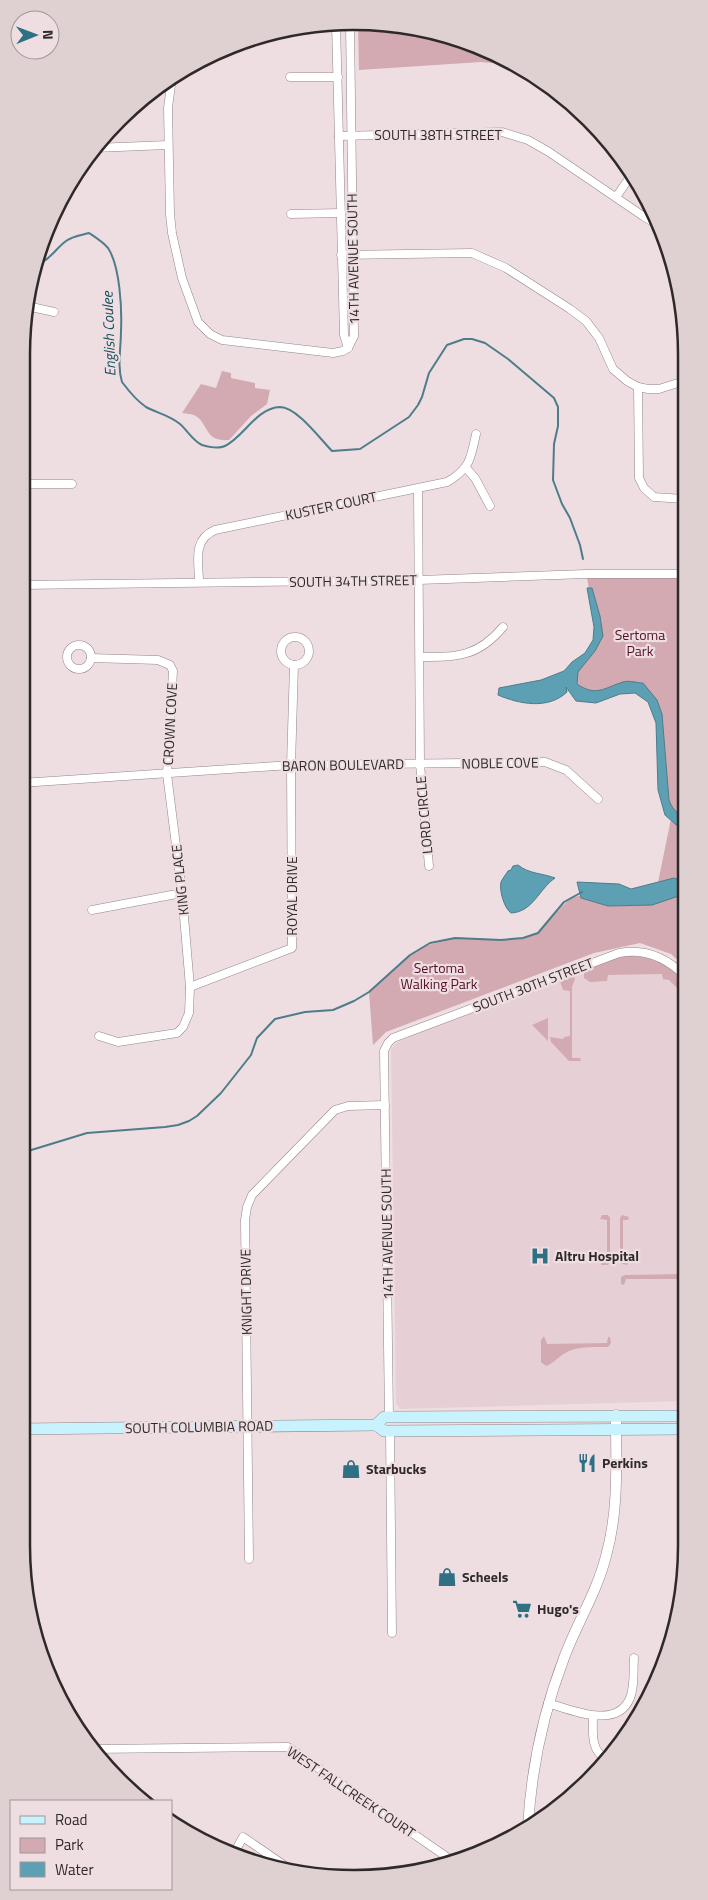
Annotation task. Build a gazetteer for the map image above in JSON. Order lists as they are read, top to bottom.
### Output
{
  "streets": {
    "main road": ["SOUTH COLUMBIA ROAD"],
    "street": [
      "SOUTH 38TH STREET",
      "14TH AVENUE SOUTH",
      "KUSTER COURT",
      "SOUTH 34TH STREET",
      "CROWN COVE",
      "NOBLE COVE",
      "BARON BOULEVARD",
      "LORD CIRCLE",
      "KING PLACE",
      "ROYAL DRIVE",
      "SOUTH 30TH STREET",
      "KNIGHT DRIVE",
      "WEST FALLCREEK COURT"
    ]
  },
  "crossings": [
    ["SOUTH 38TH STREET", "14TH AVENUE SOUTH"],
    ["14TH AVENUE SOUTH", "SOUTH 30TH STREET"],
    ["14TH AVENUE SOUTH", "KNIGHT DRIVE"],
    ["14TH AVENUE SOUTH", "SOUTH COLUMBIA ROAD"],
    ["KUSTER COURT", "SOUTH 34TH STREET"],
    ["KUSTER COURT", "BARON BOULEVARD"],
    ["SOUTH 34TH STREET", "BARON BOULEVARD"],
    ["CROWN COVE", "BARON BOULEVARD"],
    ["CROWN COVE", "KING PLACE"],
    ["NOBLE COVE", "BARON BOULEVARD"],
    ["NOBLE COVE", "LORD CIRCLE"],
    ["BARON BOULEVARD", "LORD CIRCLE"],
    ["BARON BOULEVARD", "KING PLACE"],
    ["BARON BOULEVARD", "ROYAL DRIVE"],
    ["KING PLACE", "ROYAL DRIVE"],
    ["KNIGHT DRIVE", "SOUTH COLUMBIA ROAD"]
  ],
  "water": ["English Coulee"],
  "parks": ["Sertoma Park", "Sertoma Walking Park"],
  "places": {
    "hospital": ["Altru Hospital"],
    "restaurant": ["Perkins"],
    "shop": ["Starbucks", "Scheels"],
    "supermarket": ["Hugo's"]
  },
  "legend": ["Road", "Park", "Water"],
  "north": "right"
}
